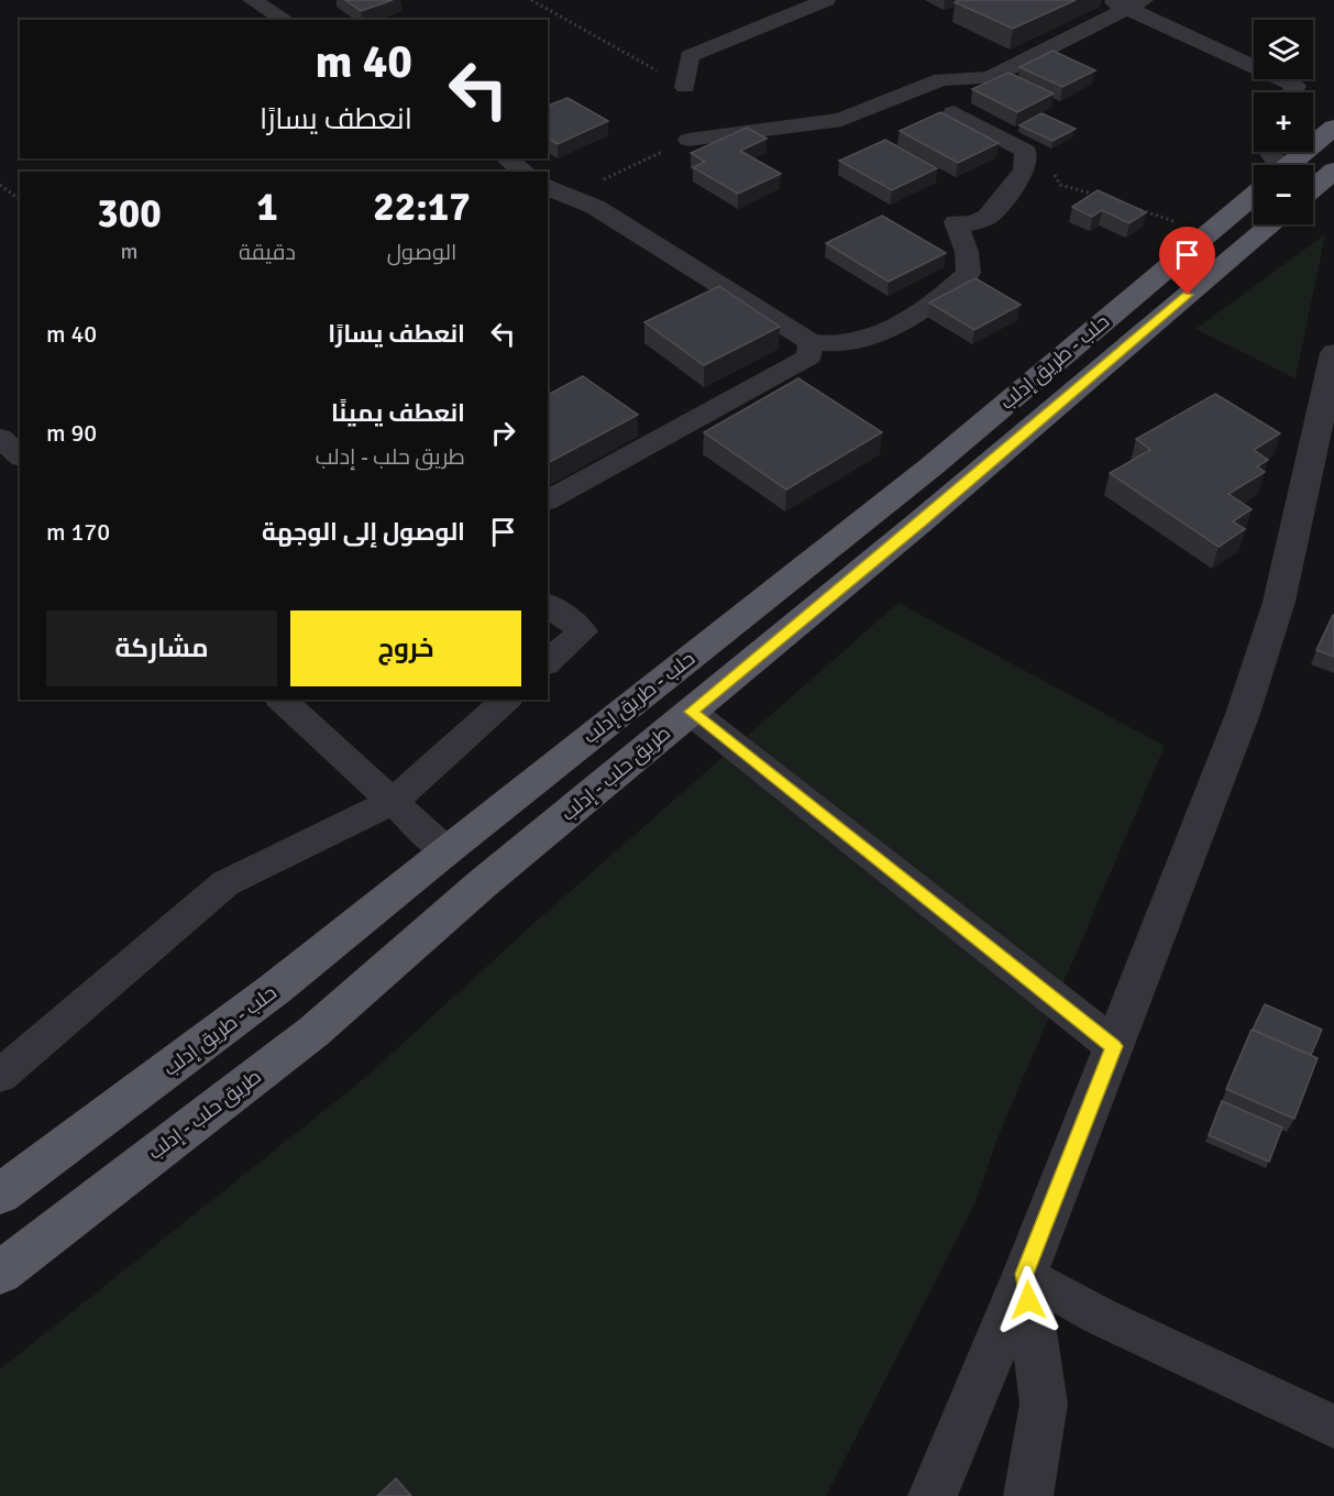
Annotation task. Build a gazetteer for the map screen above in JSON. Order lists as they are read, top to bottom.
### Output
{
  "streets": {
    "highway": ["حلب - طريق إدلب", "طريق حلب - إدلب"]
  },
  "page": {
    "map_buttons": ["+", "−"],
    "turn": ["40 m", "انعطف يسارًا"],
    "eta": [
      "22:17",
      "الوصول",
      "1",
      "دقيقة",
      "300",
      "m"
    ],
    "list": [
      {
        "name": "انعطف يسارًا",
        "value": "40 m"
      },
      {
        "name": "انعطف يمينًا",
        "note": "طريق حلب - إدلب",
        "value": "90 m"
      },
      {
        "name": "الوصول إلى الوجهة",
        "value": "170 m"
      }
    ],
    "buttons": ["خروج", "مشاركة"]
  }
}
